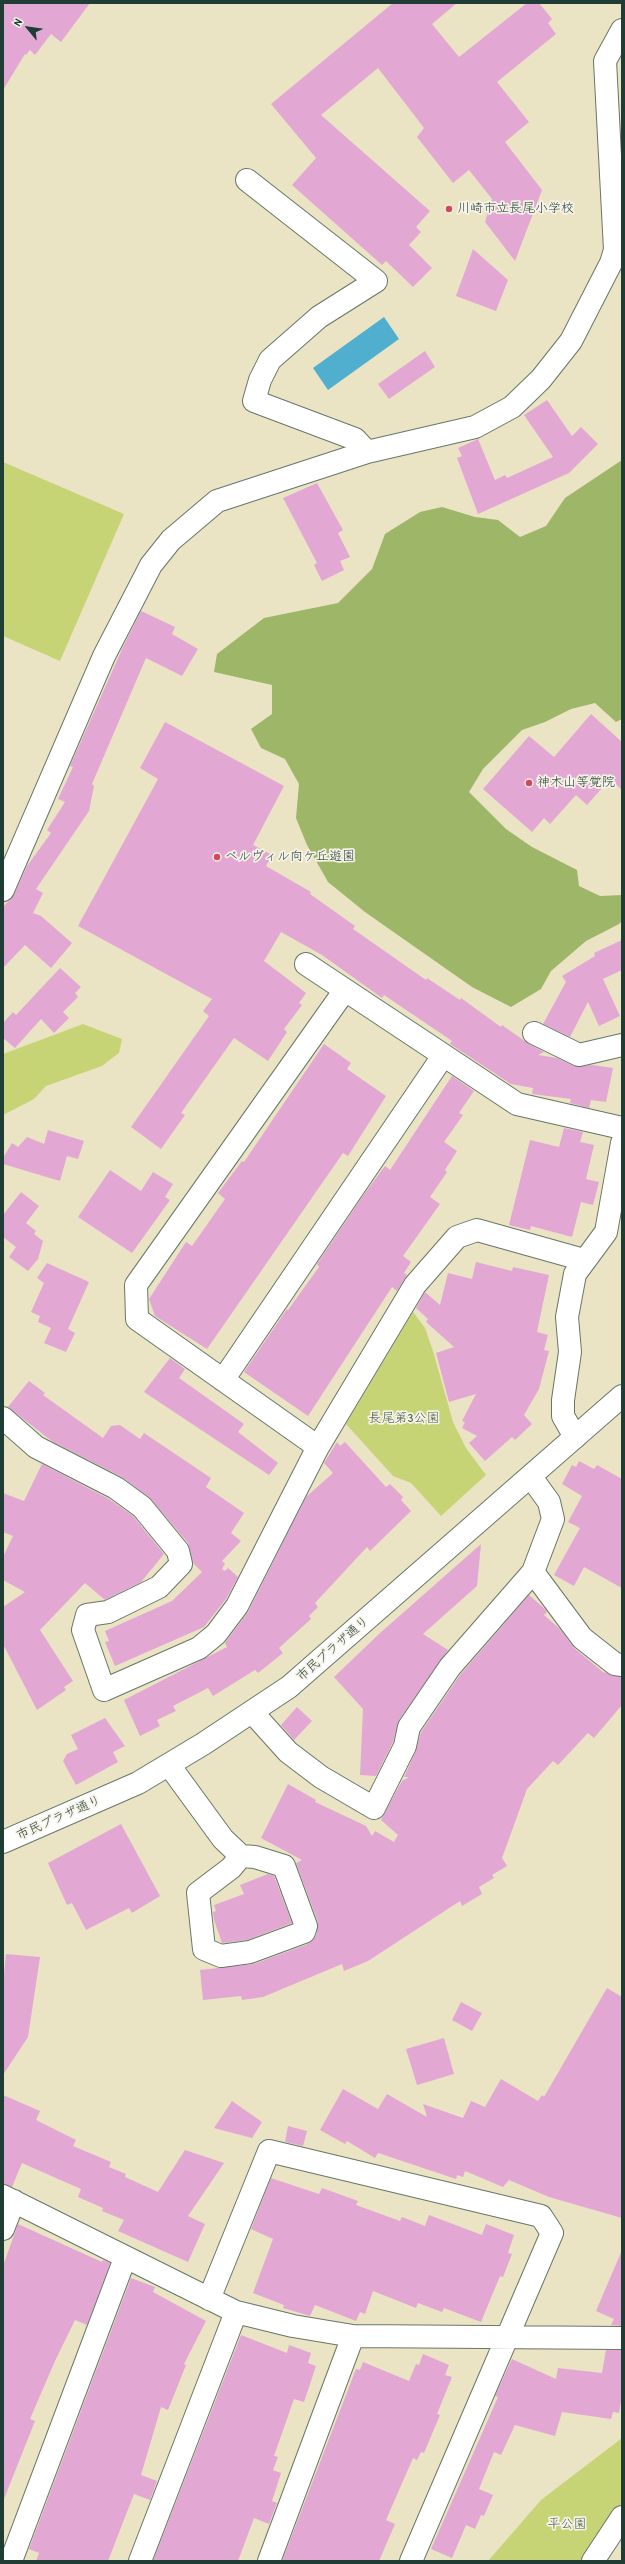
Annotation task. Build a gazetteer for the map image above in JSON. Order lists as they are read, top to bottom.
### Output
{
  "streets": {
    "street": ["市民プラザ通り"]
  },
  "parks": ["長尾第3公園", "平公園"],
  "places": ["川崎市立長尾小学校", "神木山等覚院", "ベルヴィル向ケ丘遊園"],
  "north": "top left"
}
